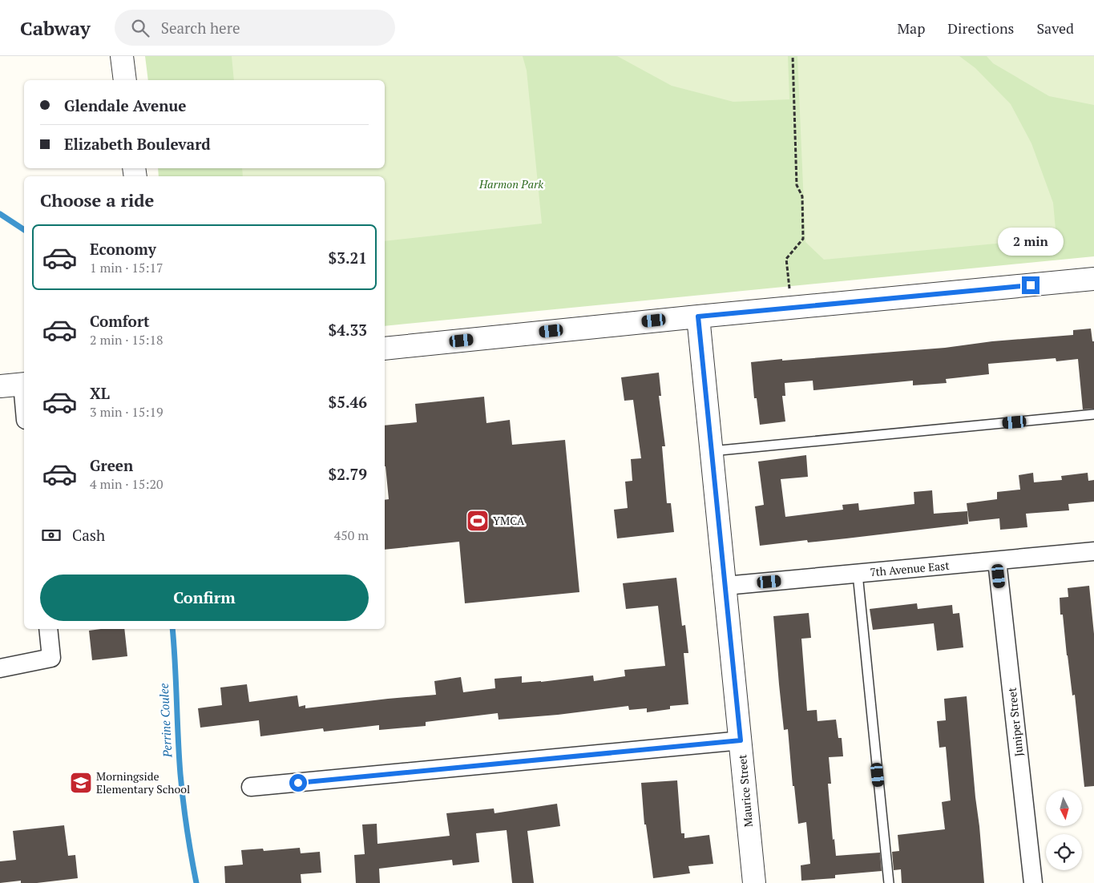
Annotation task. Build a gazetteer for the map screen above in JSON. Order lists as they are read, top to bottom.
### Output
{
  "streets": {
    "street": ["7th Avenue East", "Juniper Street", "Maurice Street"]
  },
  "crossings": [
    ["7th Avenue East", "Juniper Street"],
    ["7th Avenue East", "Maurice Street"]
  ],
  "water": ["Perrine Coulee"],
  "parks": ["Harmon Park"],
  "places": {
    "sports": ["YMCA"],
    "school or university": ["Morningside Elementary School"]
  },
  "north": "bottom",
  "page": {
    "header": "Cabway",
    "search": "Search here",
    "nav": ["Map", "Directions", "Saved"],
    "banner": ["Glendale Avenue", "Elizabeth Boulevard"],
    "heading": "Choose a ride",
    "list": [
      {
        "name": "Economy",
        "note": "1 min · 15:17",
        "value": "$3.21"
      },
      {
        "name": "Comfort",
        "note": "2 min · 15:18",
        "value": "$4.33"
      },
      {
        "name": "XL",
        "note": "3 min · 15:19",
        "value": "$5.46"
      },
      {
        "name": "Green",
        "note": "4 min · 15:20",
        "value": "$2.79"
      }
    ],
    "bubble": "2 min",
    "pay": ["Cash", "450 m"],
    "buttons": "Confirm"
  }
}
